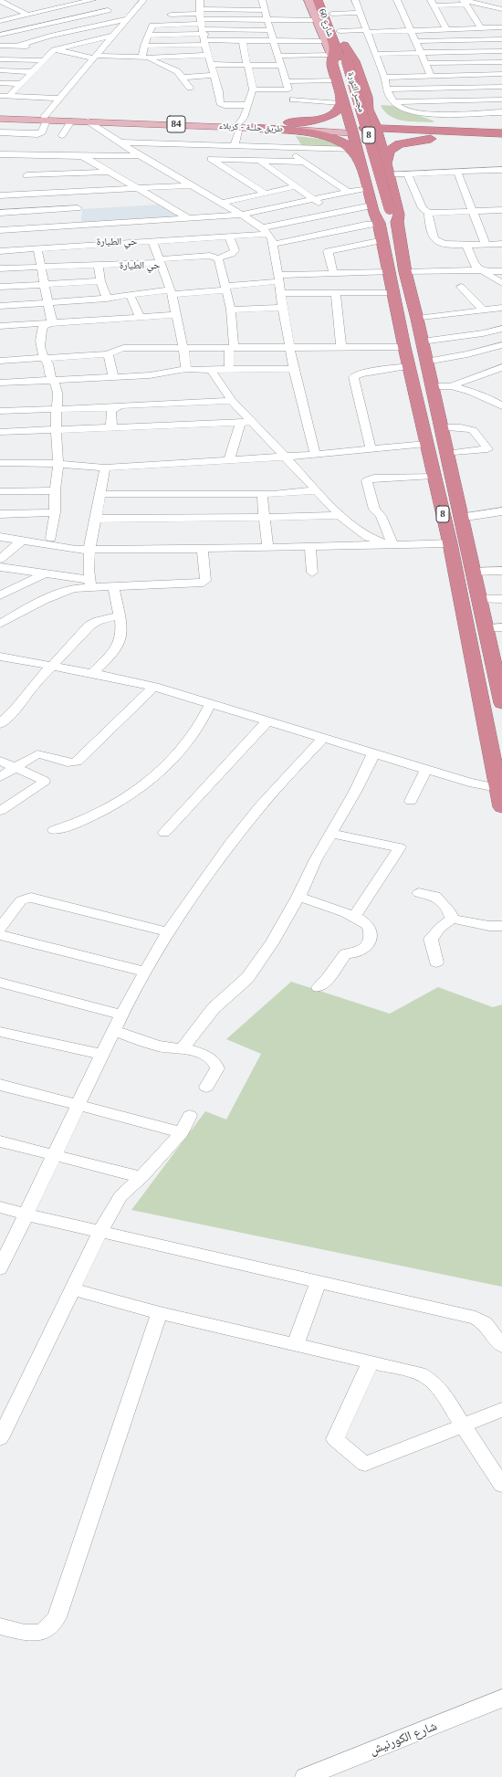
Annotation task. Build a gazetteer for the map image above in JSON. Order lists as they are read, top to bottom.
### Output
{
  "streets": {
    "highway": [
      "شارع 60",
      "مجسر الثورة",
      "84",
      "طريق حلــة - كربلاء",
      "8"
    ],
    "street": ["شارع الكورنيش"]
  },
  "crossings": [
    ["شارع 60", "مجسر الثورة"],
    ["مجسر الثورة", "8"]
  ],
  "districts": ["حي الطيارة", "حي الطيارة"]
}
